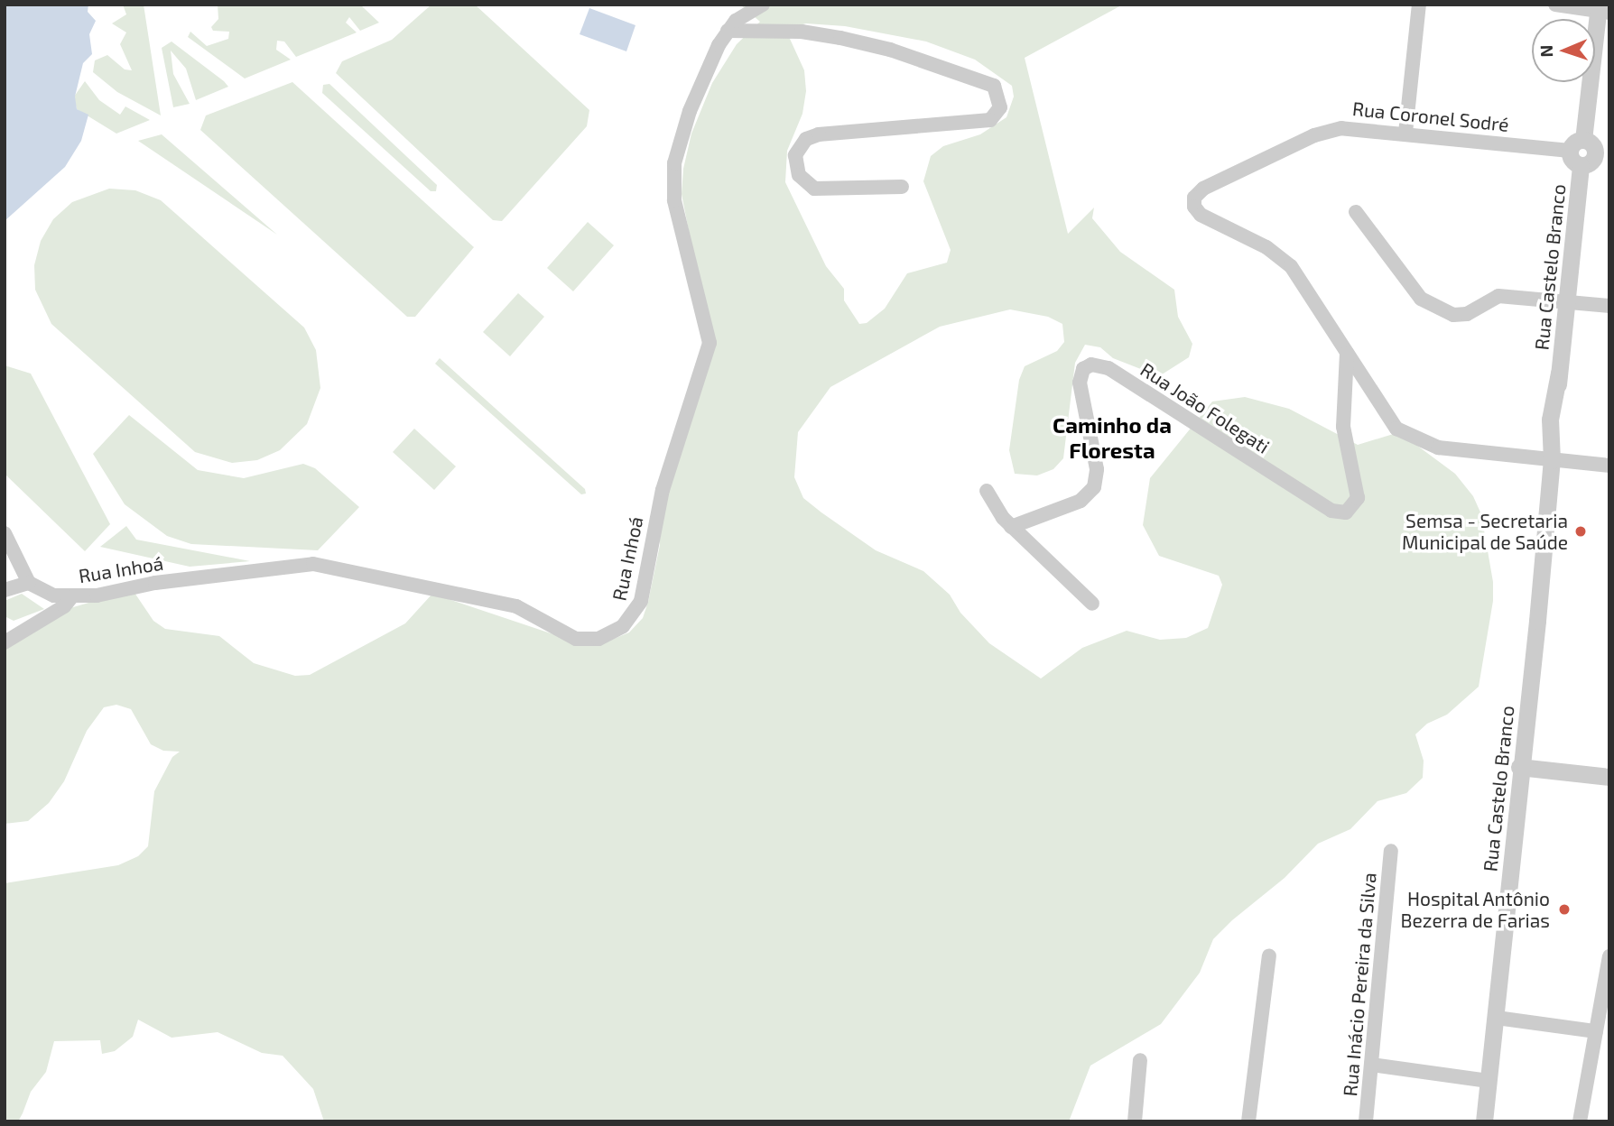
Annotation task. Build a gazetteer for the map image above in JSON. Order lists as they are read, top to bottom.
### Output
{
  "streets": {
    "street": [
      "Rua Coronel Sodré",
      "Rua Castelo Branco",
      "Rua João Folegati",
      "Rua Inhoá",
      "Rua Inácio Pereira da Silva"
    ]
  },
  "crossings": [
    ["Rua Coronel Sodré", "Rua Castelo Branco"],
    ["Rua Coronel Sodré", "Rua João Folegati"]
  ],
  "districts": ["Caminho da Floresta"],
  "places": ["Semsa - Secretaria Municipal de Saúde", "Hospital Antônio Bezerra de Farias"],
  "north": "left"
}
